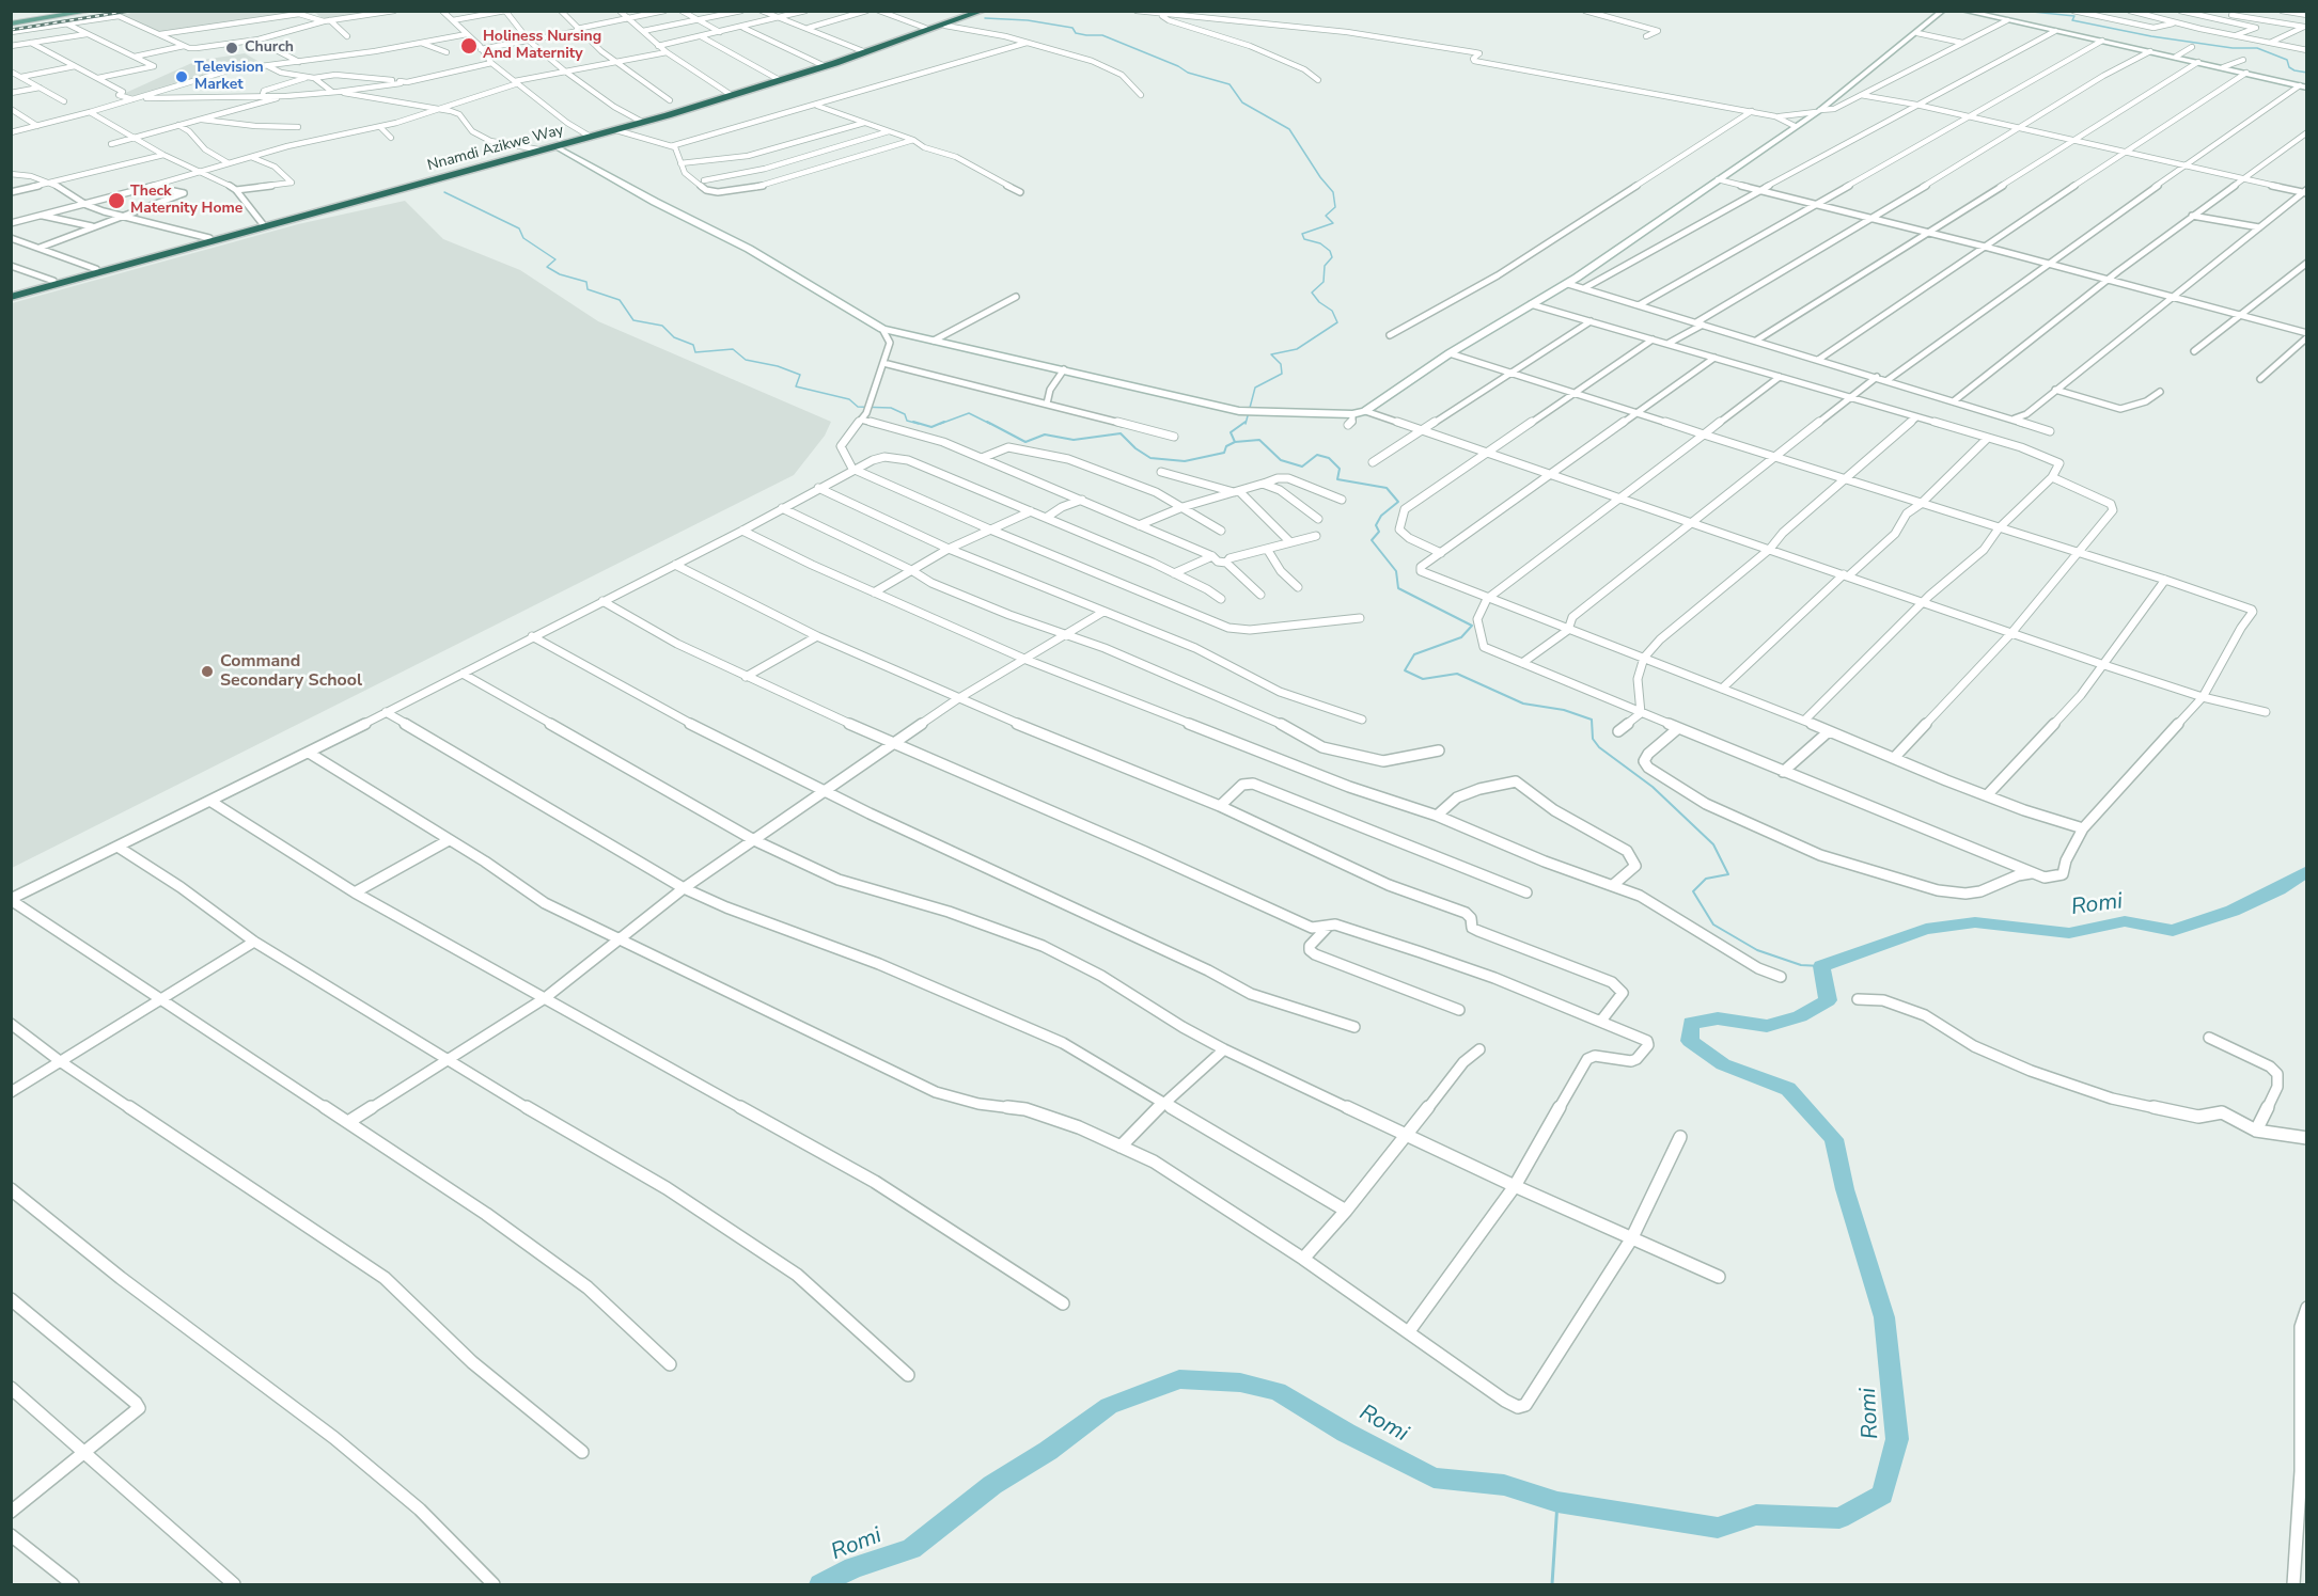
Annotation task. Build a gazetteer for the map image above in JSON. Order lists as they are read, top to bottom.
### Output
{
  "streets": {
    "highway": ["Nnamdi Azikwe Way"]
  },
  "water": ["Romi"],
  "places": [
    "Holiness Nursing And Maternity",
    "Church",
    "Television Market",
    "Theck Maternity Home",
    "Command Secondary School"
  ]
}
